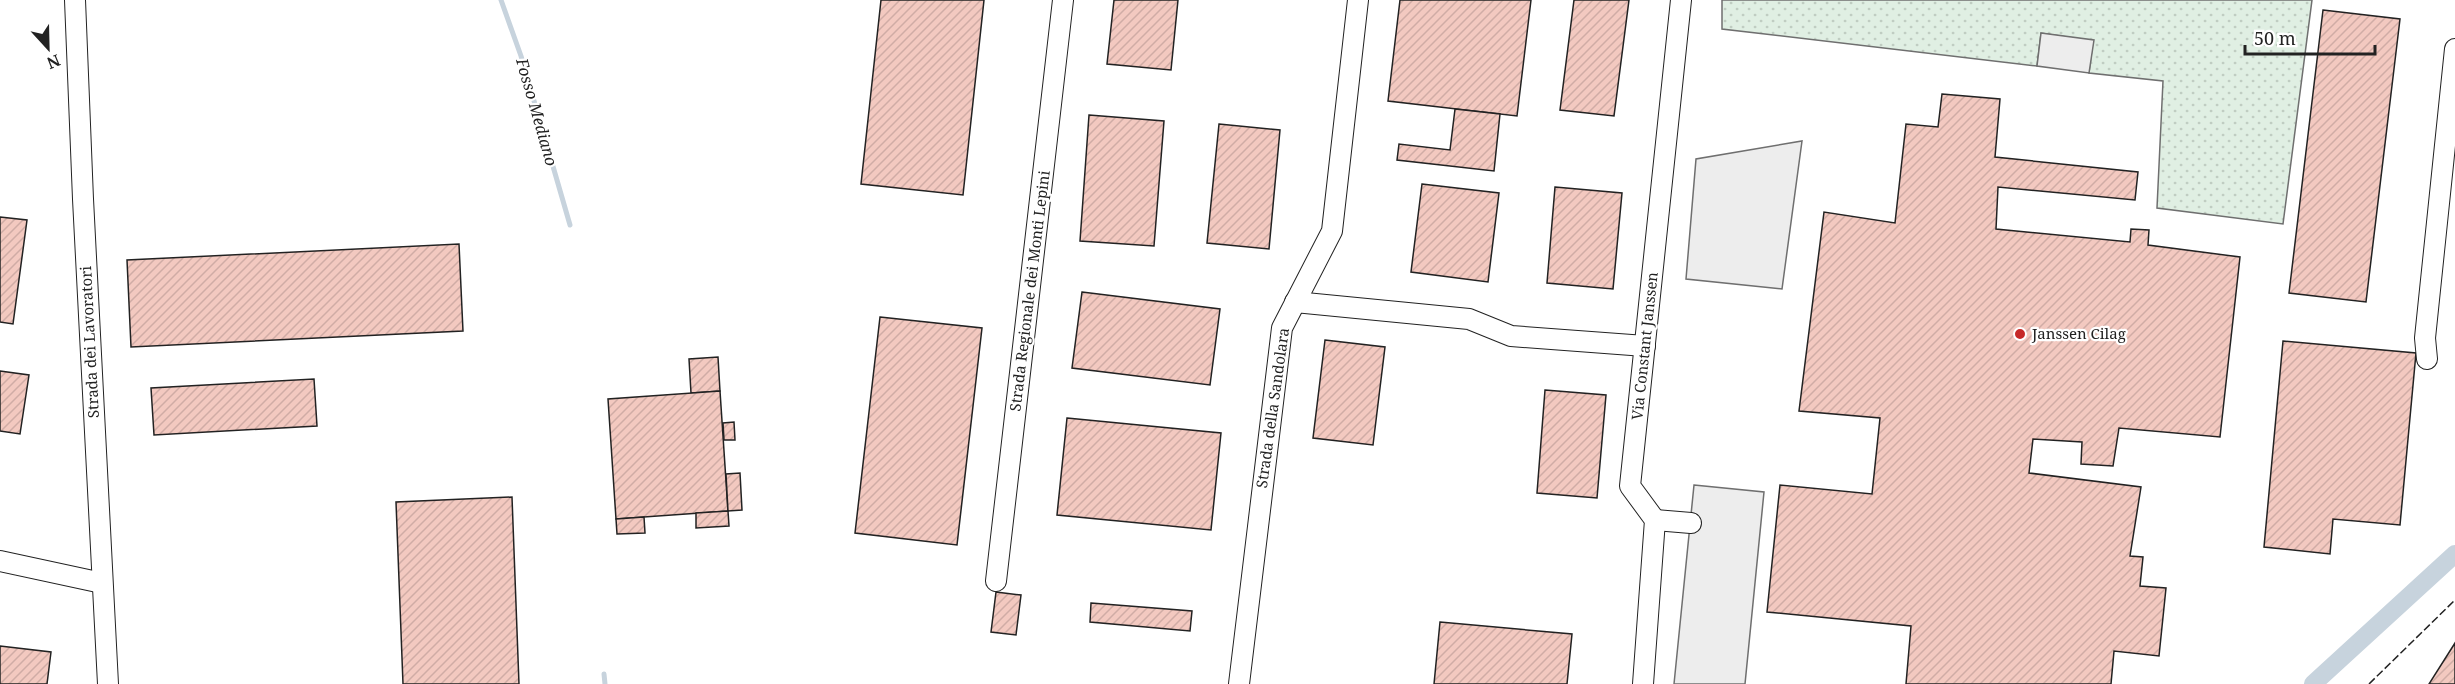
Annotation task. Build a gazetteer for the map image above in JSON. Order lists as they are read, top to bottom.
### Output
{
  "streets": {
    "street": [
      "Strada Regionale dei Monti Lepini",
      "Strada dei Lavoratori",
      "Via Constant Janssen",
      "Strada della Sandolara"
    ]
  },
  "water": ["Fosso Mediano"],
  "places": ["Janssen Cilag"],
  "scale_bar": "50 m",
  "north": "bottom"
}
